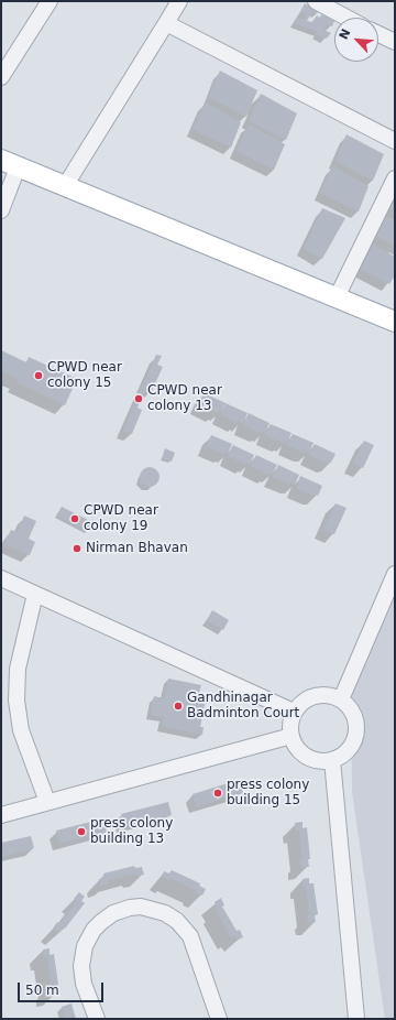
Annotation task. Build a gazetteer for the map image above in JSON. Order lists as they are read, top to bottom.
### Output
{
  "places": [
    "CPWD near colony 15",
    "CPWD near colony 13",
    "CPWD near colony 19",
    "Nirman Bhavan",
    "Gandhinagar Badminton Court",
    "press colony building 15",
    "press colony building 13"
  ],
  "scale_bar": "50 m",
  "north": "top left"
}
